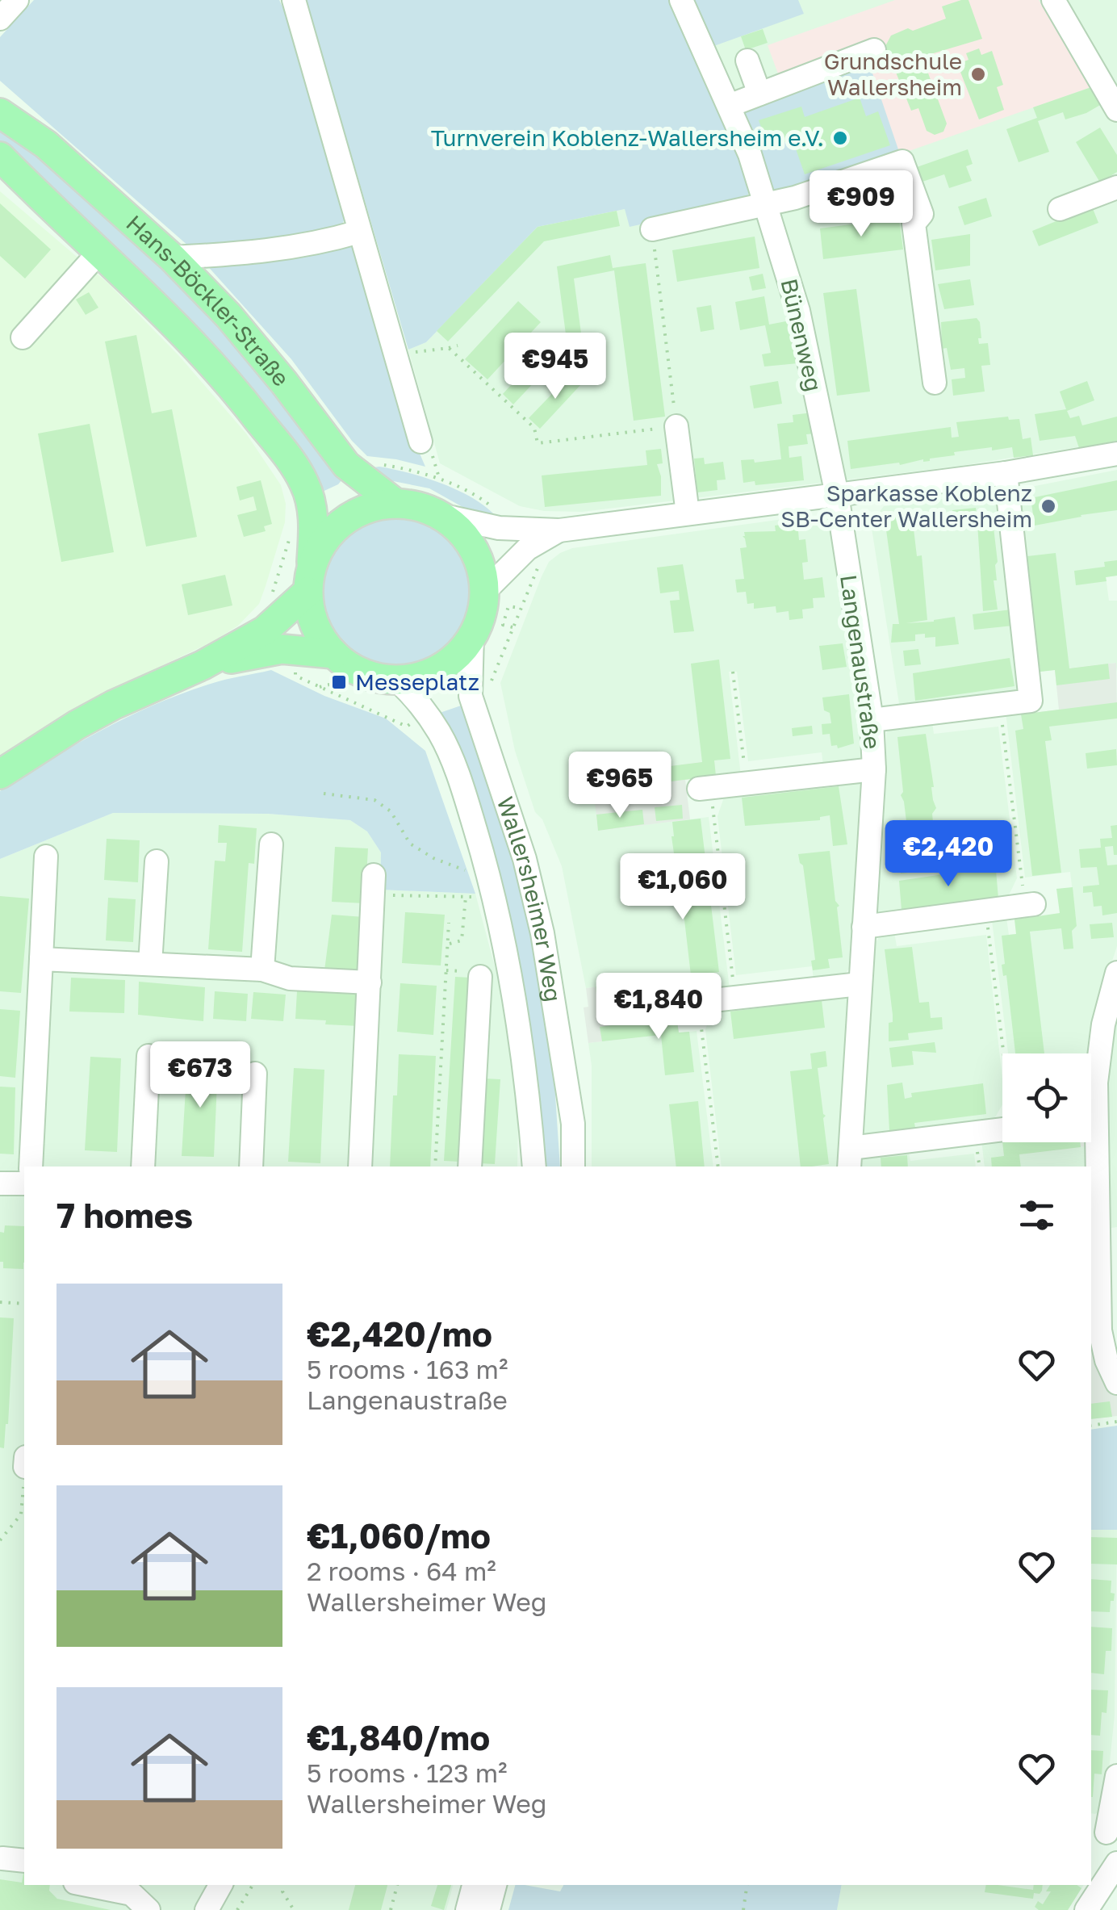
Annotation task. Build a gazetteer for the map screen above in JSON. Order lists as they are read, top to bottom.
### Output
{
  "streets": {
    "main road": ["Hans-Böckler-Straße", "Wallersheimer Weg"],
    "street": ["Bünenweg", "Langenaustraße"]
  },
  "crossings": [
    ["Hans-Böckler-Straße", "Wallersheimer Weg"],
    ["Bünenweg", "Langenaustraße"]
  ],
  "places": {
    "other": ["Grundschule Wallersheim", "Turnverein Koblenz-Wallersheim e.V.", "Sparkasse Koblenz SB-Center Wallersheim"],
    "transit": ["Messeplatz"]
  },
  "page": {
    "price": [
      "€909",
      "€945",
      "€965",
      "€2,420",
      "€1,060",
      "€1,840",
      "€673"
    ],
    "heading": "7 homes",
    "list": [
      {
        "name": "€2,420/mo",
        "note": "5 rooms · 163 m² · Langenaustraße"
      },
      {
        "name": "€1,060/mo",
        "note": "2 rooms · 64 m² · Wallersheimer Weg"
      },
      {
        "name": "€1,840/mo",
        "note": "5 rooms · 123 m² · Wallersheimer Weg"
      }
    ]
  }
}
